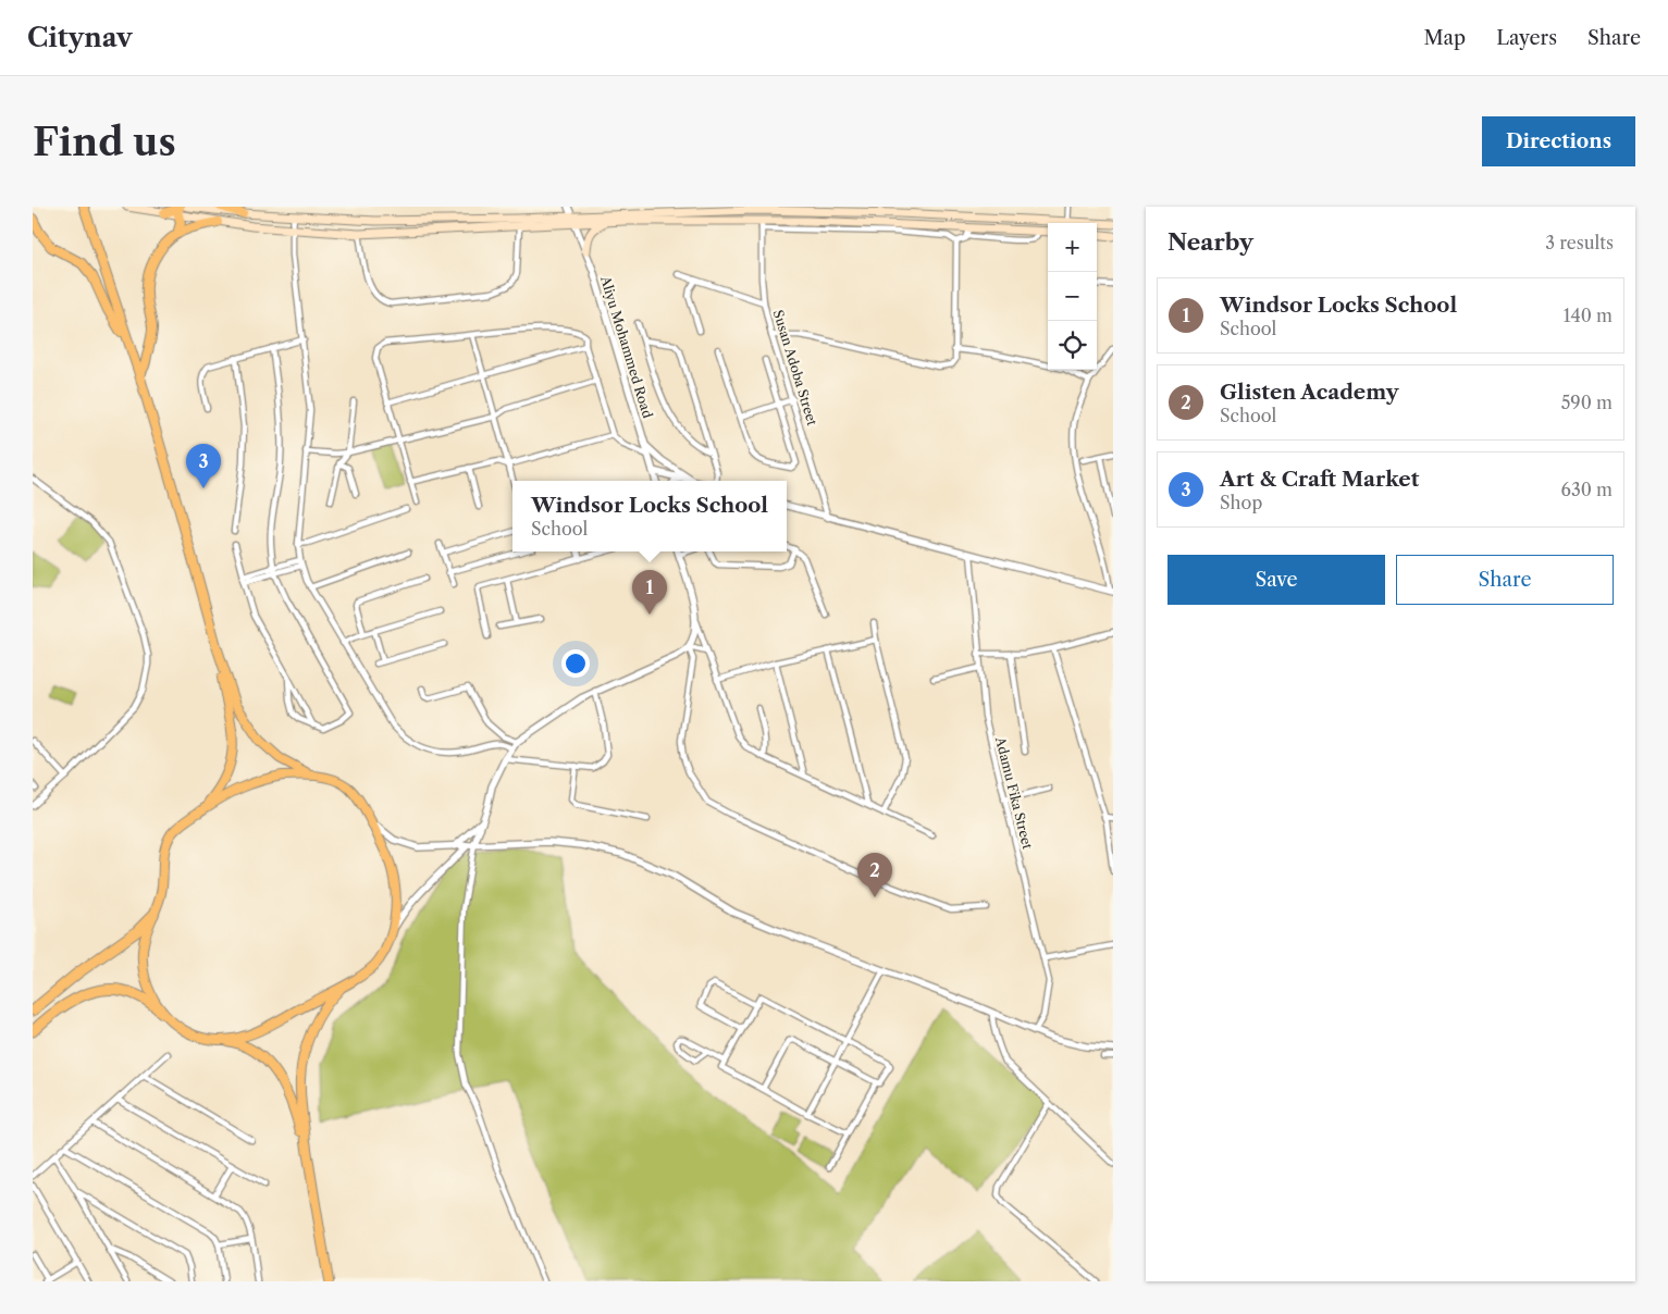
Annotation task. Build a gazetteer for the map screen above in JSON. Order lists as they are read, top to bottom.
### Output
{
  "streets": {
    "street": ["Aliyu Mohammed Road", "Susan Adoba Street", "Adamu Fika Street"]
  },
  "page": {
    "header": "Citynav",
    "nav": ["Map", "Layers", "Share"],
    "buttons": [
      "Directions",
      ["Save", "Share"]
    ],
    "title": "Find us",
    "heading": ["Nearby", "3 results"],
    "map_buttons": ["+", "−"],
    "list": [
      {
        "mark": "1",
        "name": "Windsor Locks School",
        "note": "School",
        "value": "140 m"
      },
      {
        "mark": "2",
        "name": "Glisten Academy",
        "note": "School",
        "value": "590 m"
      },
      {
        "mark": "3",
        "name": "Art & Craft Market",
        "note": "Shop",
        "value": "630 m"
      }
    ],
    "pins": ["3", "1", "2"],
    "popup": ["Windsor Locks School", "School"]
  }
}
